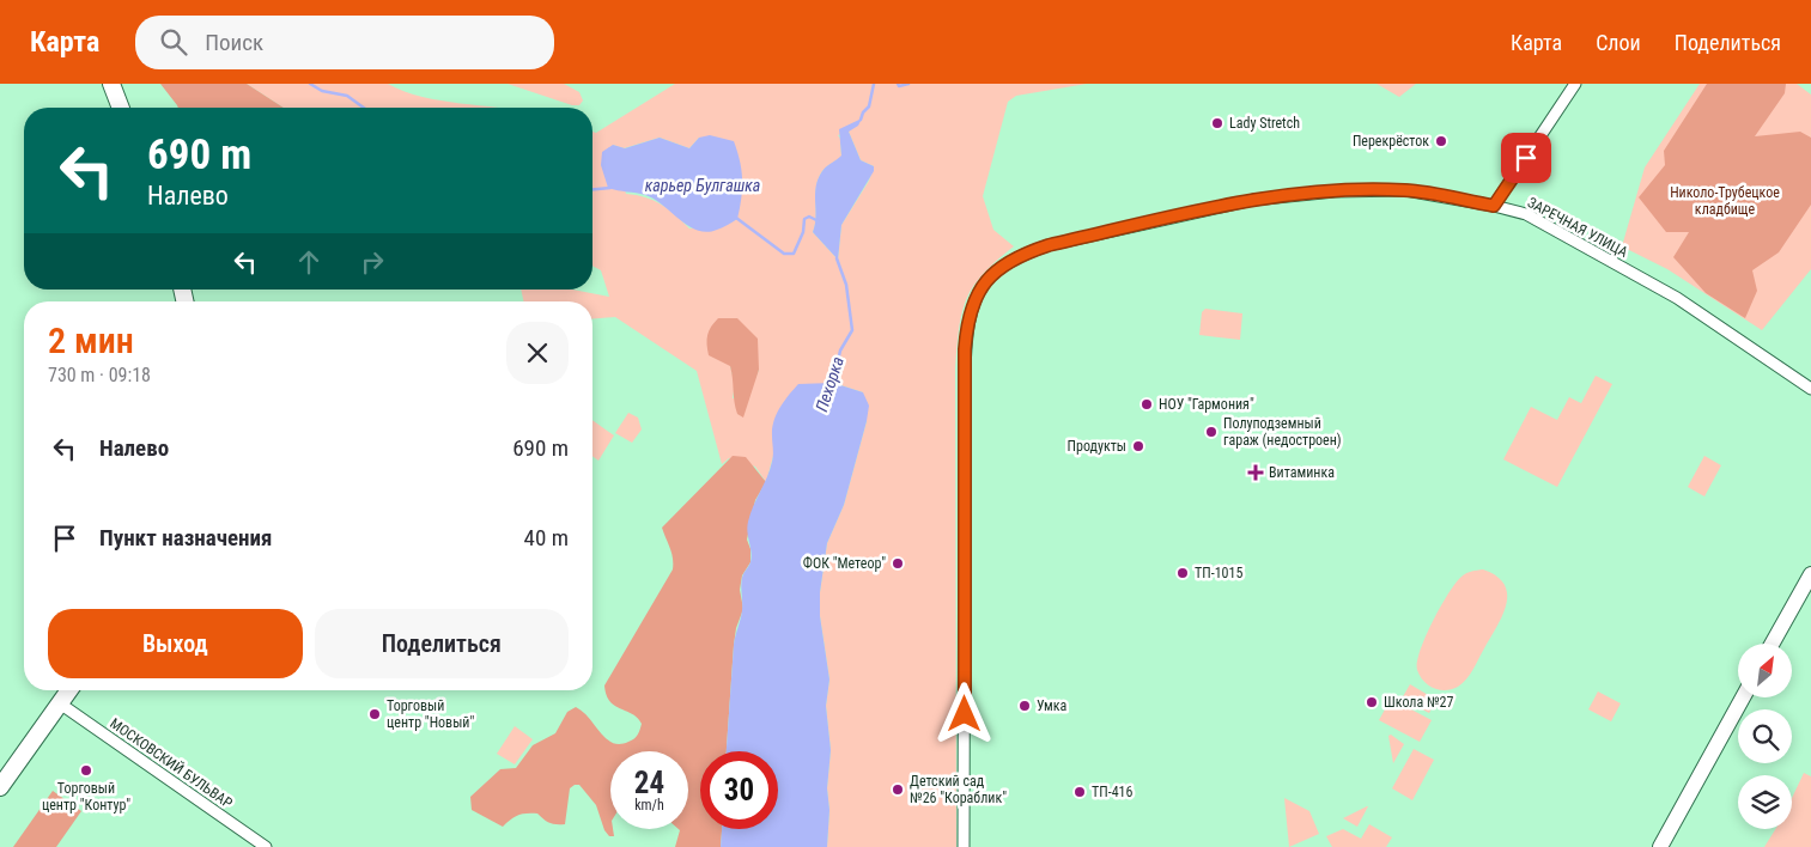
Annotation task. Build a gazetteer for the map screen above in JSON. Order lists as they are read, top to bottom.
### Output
{
  "streets": {
    "street": ["ЗАРЕЧНАЯ УЛИЦА", "МОСКОВСКИЙ БУЛЬВАР"]
  },
  "water": ["карьер Булгашка", "Пехорка"],
  "parks": ["Николо-Трубецкое кладбище"],
  "places": {
    "other": [
      "Lady Stretch",
      "Перекрёсток",
      "НОУ \"Гармония\"",
      "Полуподземный гараж (недостроен)",
      "Продукты",
      "ФОК \"Метеор\"",
      "ТП-1015",
      "Школа №27",
      "Умка",
      "Торговый центр \"Новый\"",
      "Торговый центр \"Контур\"",
      "Детский сад №26 \"Кораблик\"",
      "ТП-416"
    ],
    "health": ["Витаминка"]
  },
  "north": "top right",
  "page": {
    "header": "Карта",
    "search": "Поиск",
    "nav": ["Карта", "Слои", "Поделиться"],
    "turn": ["690 m", "Налево"],
    "heading": ["2 мин", "730 m · 09:18"],
    "list": [
      {
        "name": "Налево",
        "value": "690 m"
      },
      {
        "name": "Пункт назначения",
        "value": "40 m"
      }
    ],
    "buttons": ["Выход", "Поделиться"],
    "speed": "24 km/h",
    "limit": "30"
  }
}
